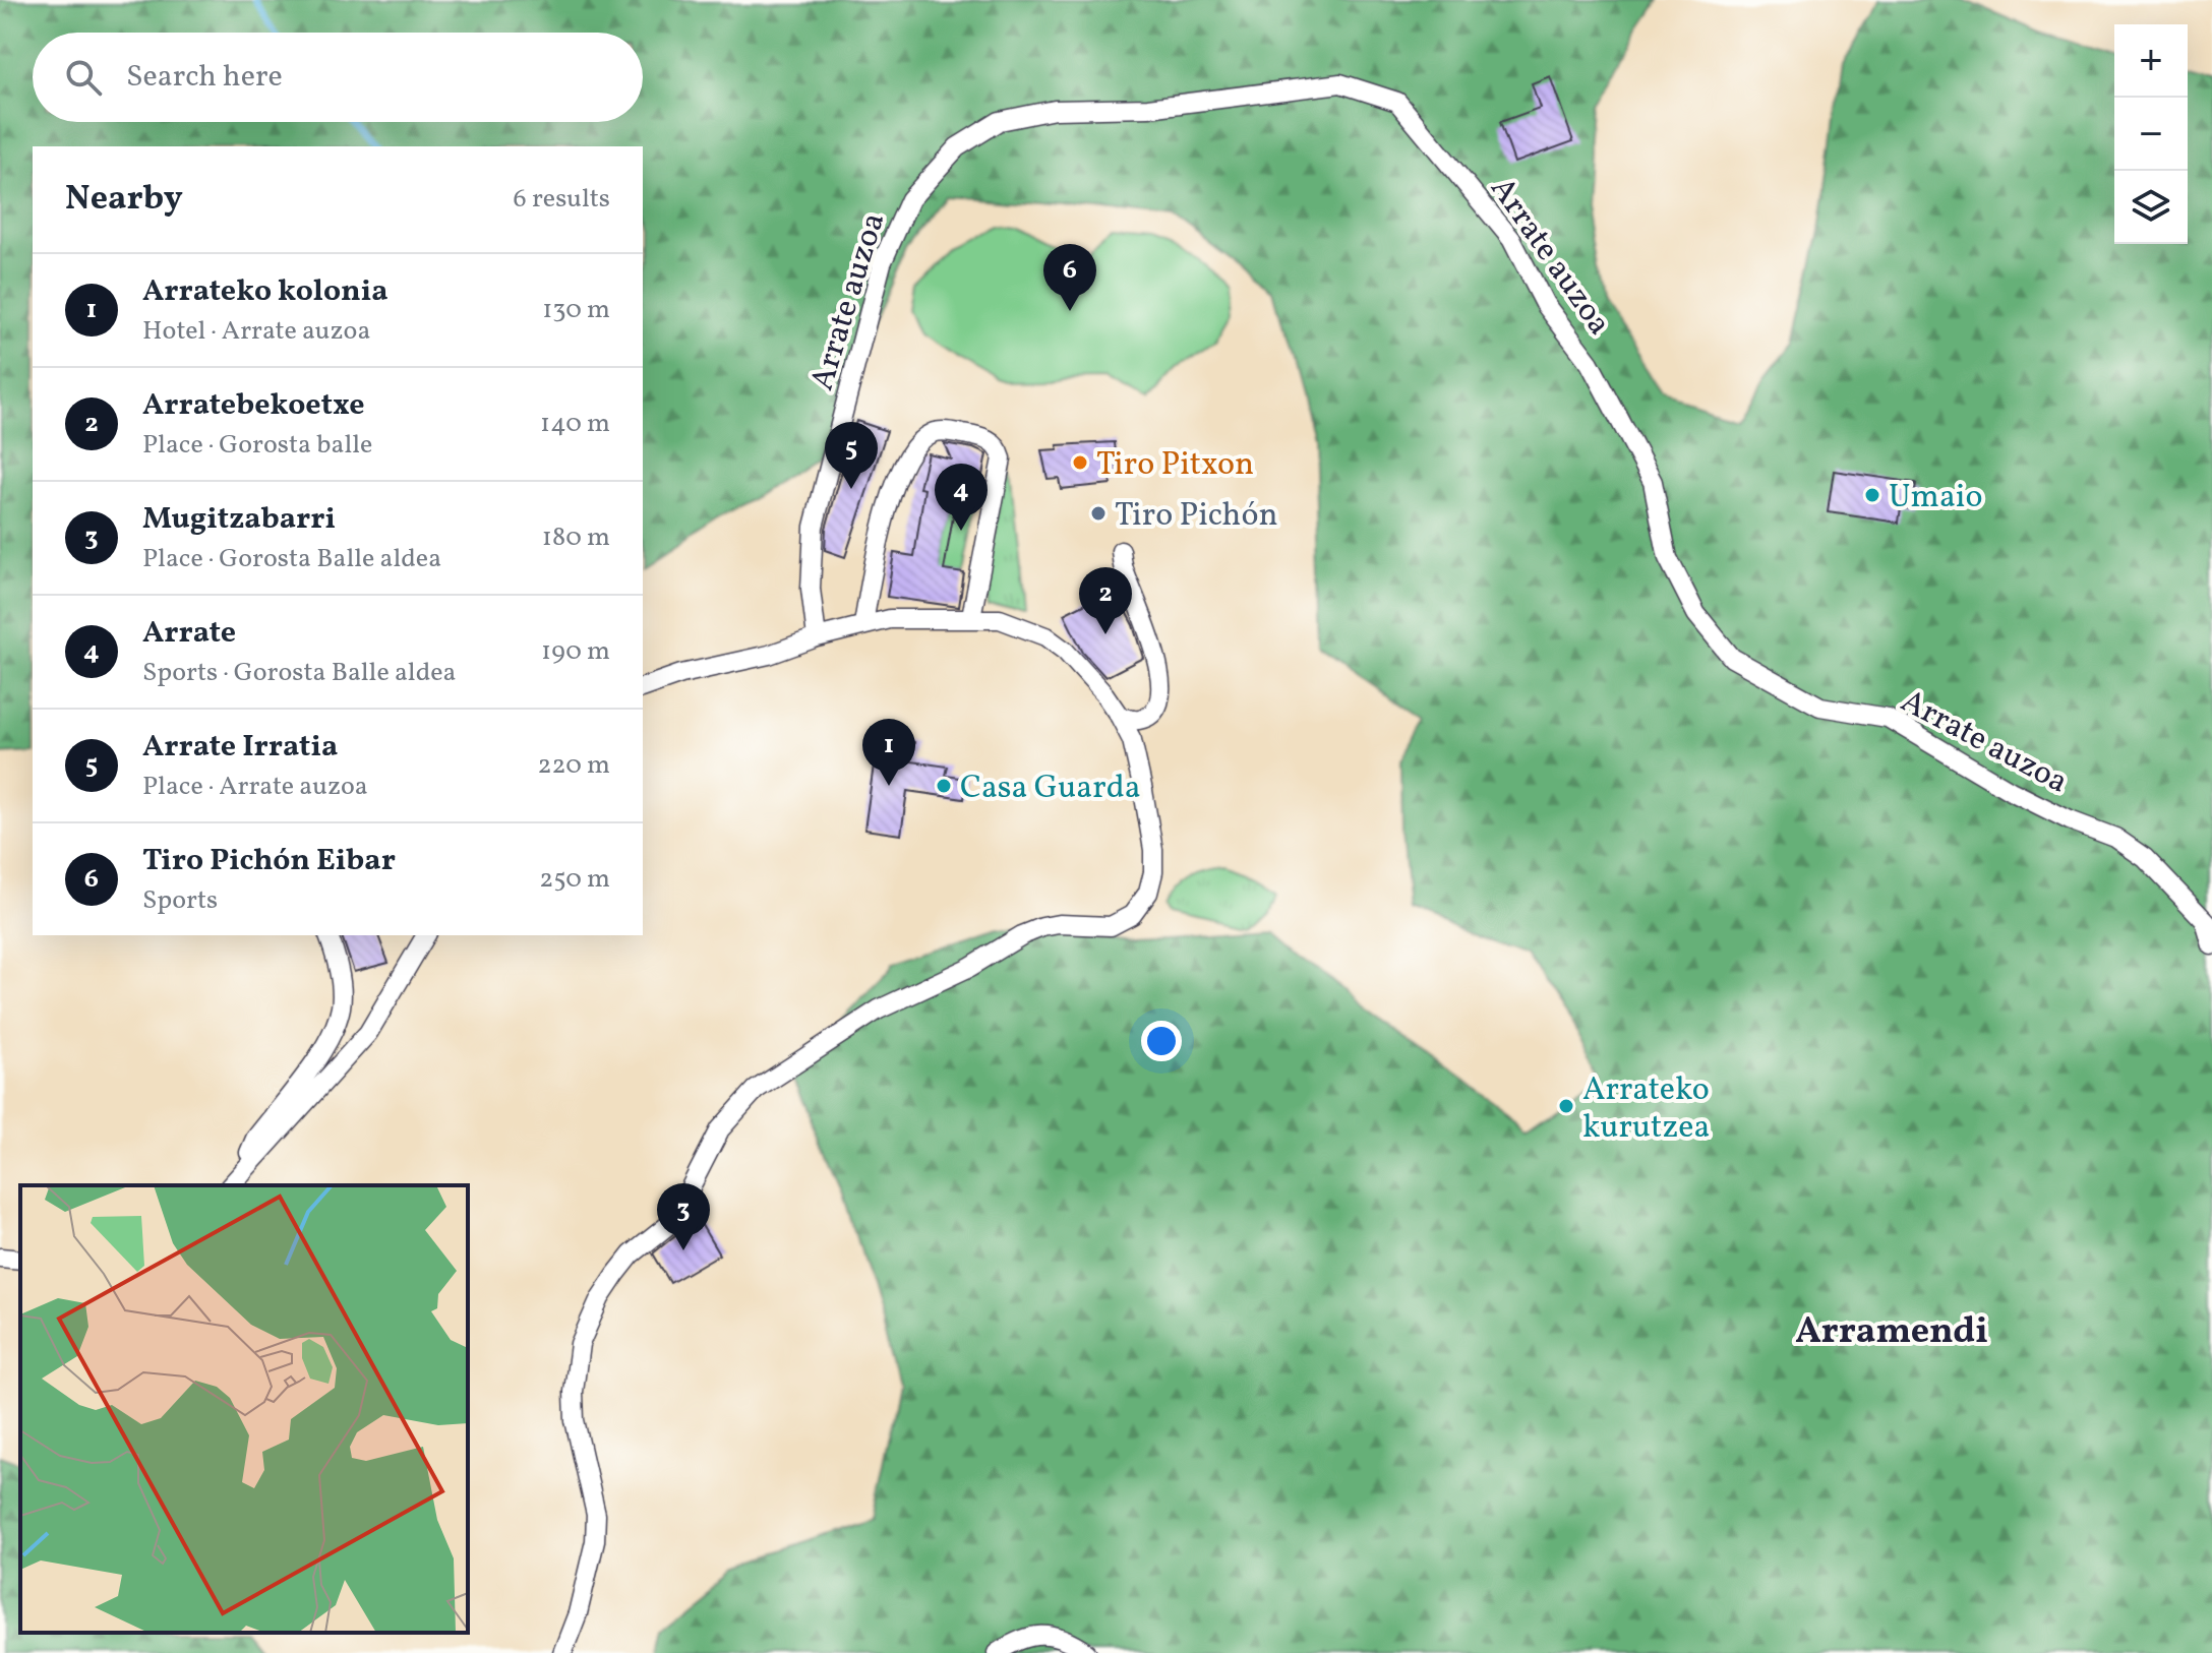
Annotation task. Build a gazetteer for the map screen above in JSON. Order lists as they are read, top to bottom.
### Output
{
  "streets": {
    "street": ["Arrate auzoa"]
  },
  "districts": ["Arramendi"],
  "places": [
    "Tiro Pitxon",
    "Umaio",
    "Tiro Pichón",
    "Casa Guarda",
    "Arrateko kurutzea"
  ],
  "page": {
    "map_buttons": ["+", "−"],
    "search": "Search here",
    "heading": ["Nearby", "6 results"],
    "pins": [
      "6",
      "5",
      "4",
      "2",
      "1",
      "3"
    ],
    "list": [
      {
        "mark": "1",
        "name": "Arrateko kolonia",
        "note": "Hotel · Arrate auzoa",
        "value": "130 m"
      },
      {
        "mark": "2",
        "name": "Arratebekoetxe",
        "note": "Place · Gorosta balle",
        "value": "140 m"
      },
      {
        "mark": "3",
        "name": "Mugitzabarri",
        "note": "Place · Gorosta Balle aldea",
        "value": "180 m"
      },
      {
        "mark": "4",
        "name": "Arrate",
        "note": "Sports · Gorosta Balle aldea",
        "value": "190 m"
      },
      {
        "mark": "5",
        "name": "Arrate Irratia",
        "note": "Place · Arrate auzoa",
        "value": "220 m"
      },
      {
        "mark": "6",
        "name": "Tiro Pichón Eibar",
        "note": "Sports",
        "value": "250 m"
      }
    ]
  }
}
